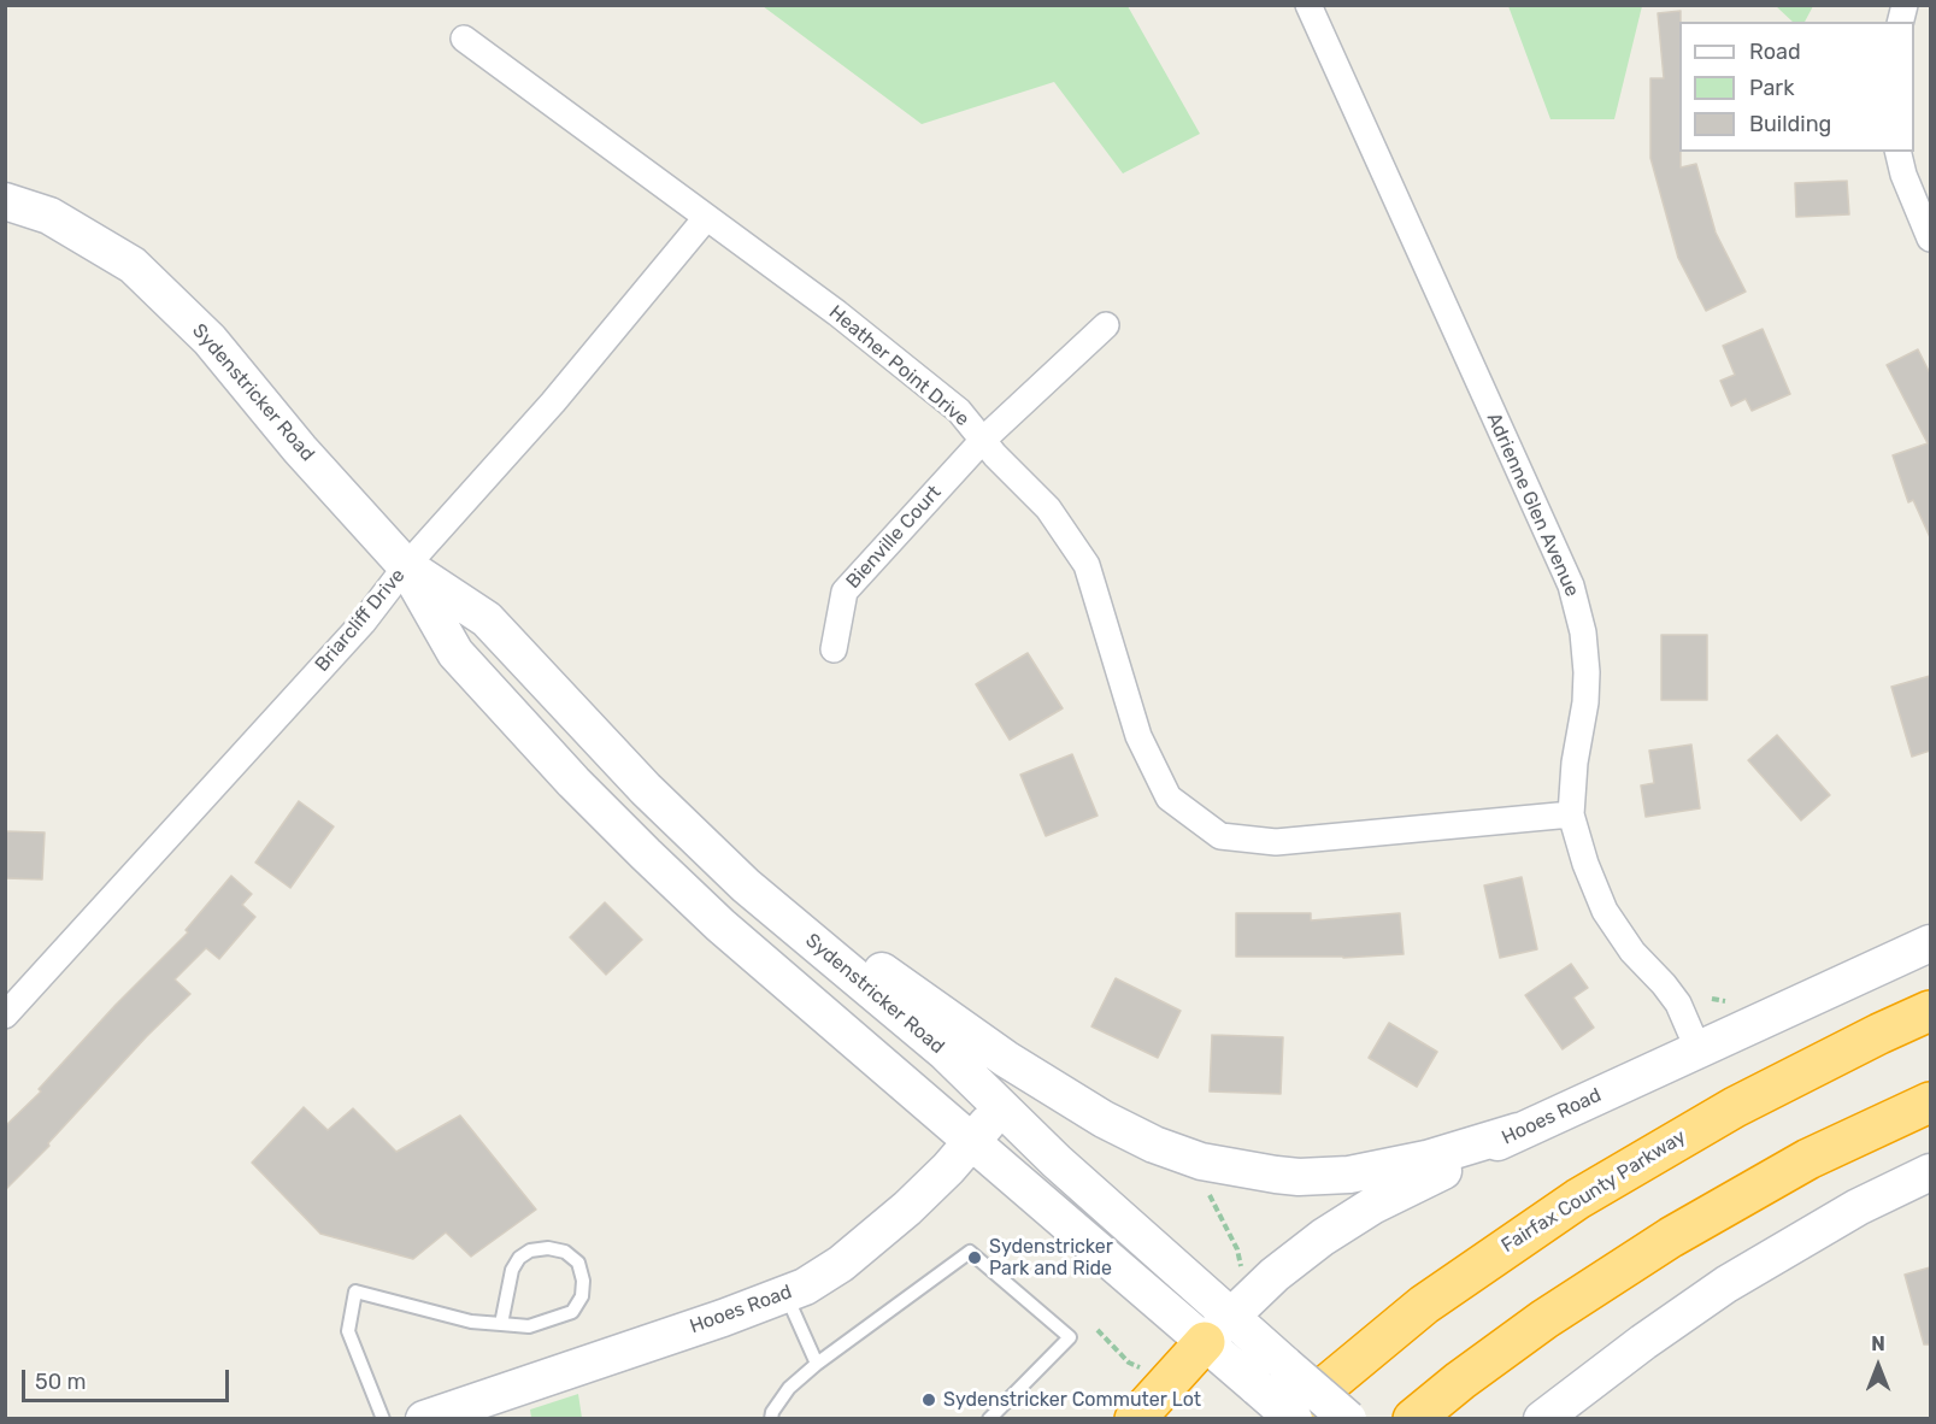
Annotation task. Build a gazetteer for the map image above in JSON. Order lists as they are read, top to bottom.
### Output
{
  "streets": {
    "highway": ["Fairfax County Parkway"],
    "main road": ["Sydenstricker Road", "Hooes Road"],
    "street": [
      "Heather Point Drive",
      "Adrienne Glen Avenue",
      "Bienville Court",
      "Briarcliff Drive"
    ]
  },
  "crossings": [
    ["Heather Point Drive", "Adrienne Glen Avenue"],
    ["Heather Point Drive", "Bienville Court"],
    ["Heather Point Drive", "Briarcliff Drive"],
    ["Sydenstricker Road", "Briarcliff Drive"],
    ["Sydenstricker Road", "Hooes Road"],
    ["Adrienne Glen Avenue", "Hooes Road"]
  ],
  "places": ["Sydenstricker Park and Ride", "Sydenstricker Commuter Lot"],
  "legend": ["Road", "Park", "Building"],
  "scale_bar": "50 m",
  "north": "top"
}
